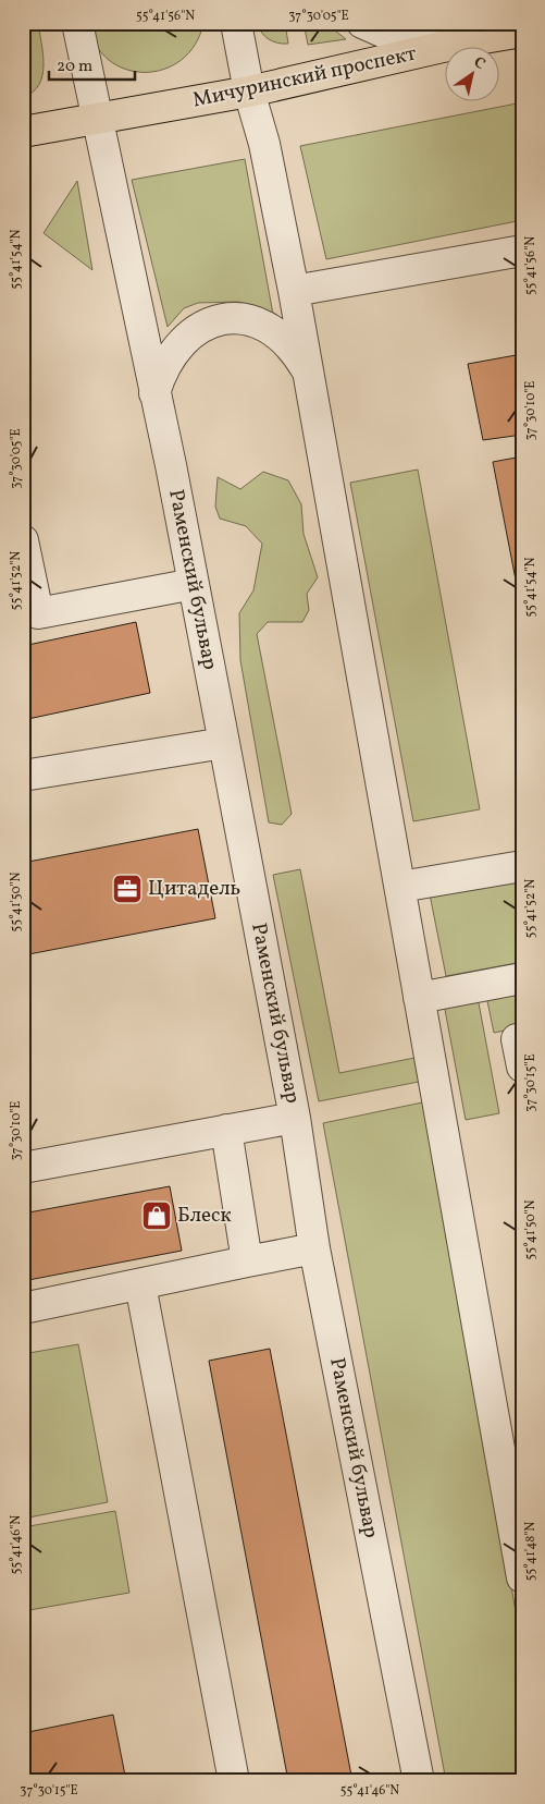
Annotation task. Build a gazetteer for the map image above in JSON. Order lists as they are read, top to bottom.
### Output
{
  "streets": {
    "main road": ["Мичуринский проспект"],
    "street": ["Раменский бульвар"]
  },
  "crossings": [
    ["Мичуринский проспект", "Раменский бульвар"]
  ],
  "places": {
    "office": ["Цитадель"],
    "shop": ["Блеск"]
  },
  "scale_bar": "20 m",
  "north": "top right",
  "coordinates": [
    "55°41'56\"N",
    "37°30'05\"E",
    "55°41'54\"N",
    "37°30'10\"E",
    "55°41'52\"N",
    "55°41'50\"N",
    "37°30'15\"E",
    "55°41'46\"N",
    "55°41'48\"N"
  ]
}
